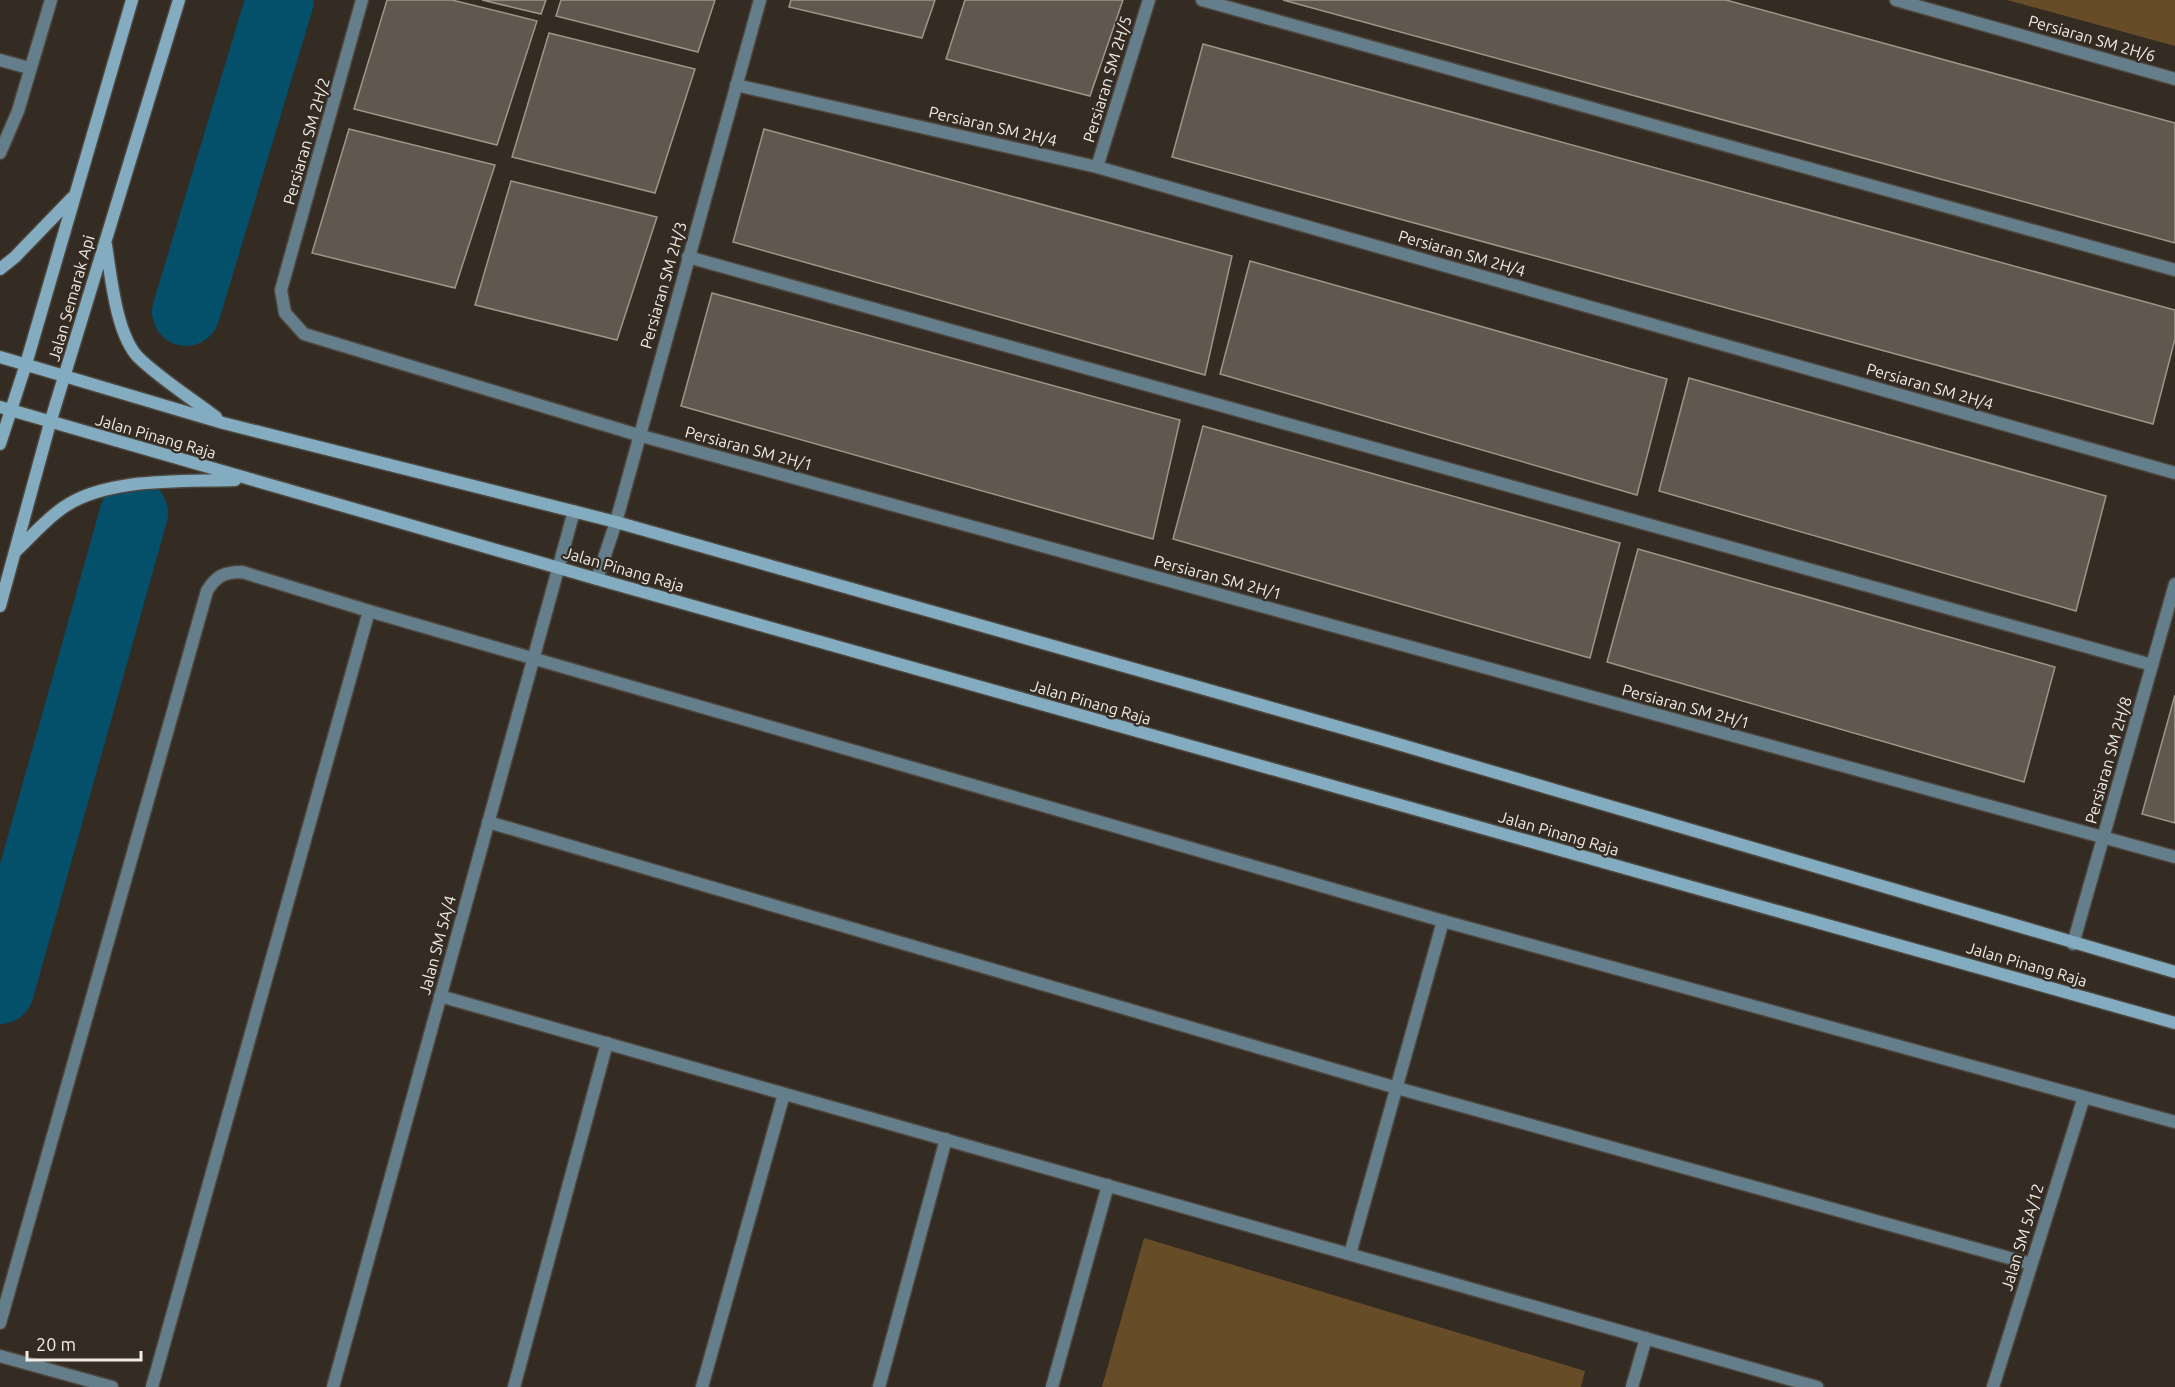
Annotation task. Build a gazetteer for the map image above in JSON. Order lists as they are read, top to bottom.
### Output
{
  "streets": {
    "main road": ["Jalan Semarak Api", "Jalan Pinang Raja"],
    "street": [
      "Persiaran SM 2H/6",
      "Persiaran SM 2H/5",
      "Persiaran SM 2H/4",
      "Persiaran SM 2H/2",
      "Persiaran SM 2H/3",
      "Persiaran SM 2H/1",
      "Persiaran SM 2H/8",
      "Jalan SM 5A/4",
      "Jalan SM 5A/12"
    ]
  },
  "crossings": [
    ["Persiaran SM 2H/5", "Persiaran SM 2H/4"],
    ["Persiaran SM 2H/4", "Persiaran SM 2H/3"],
    ["Persiaran SM 2H/2", "Persiaran SM 2H/1"],
    ["Persiaran SM 2H/3", "Jalan Pinang Raja"],
    ["Persiaran SM 2H/3", "Persiaran SM 2H/1"],
    ["Jalan Semarak Api", "Jalan Pinang Raja"],
    ["Jalan Pinang Raja", "Jalan SM 5A/4"],
    ["Persiaran SM 2H/1", "Persiaran SM 2H/8"]
  ],
  "scale_bar": "20 m"
}
